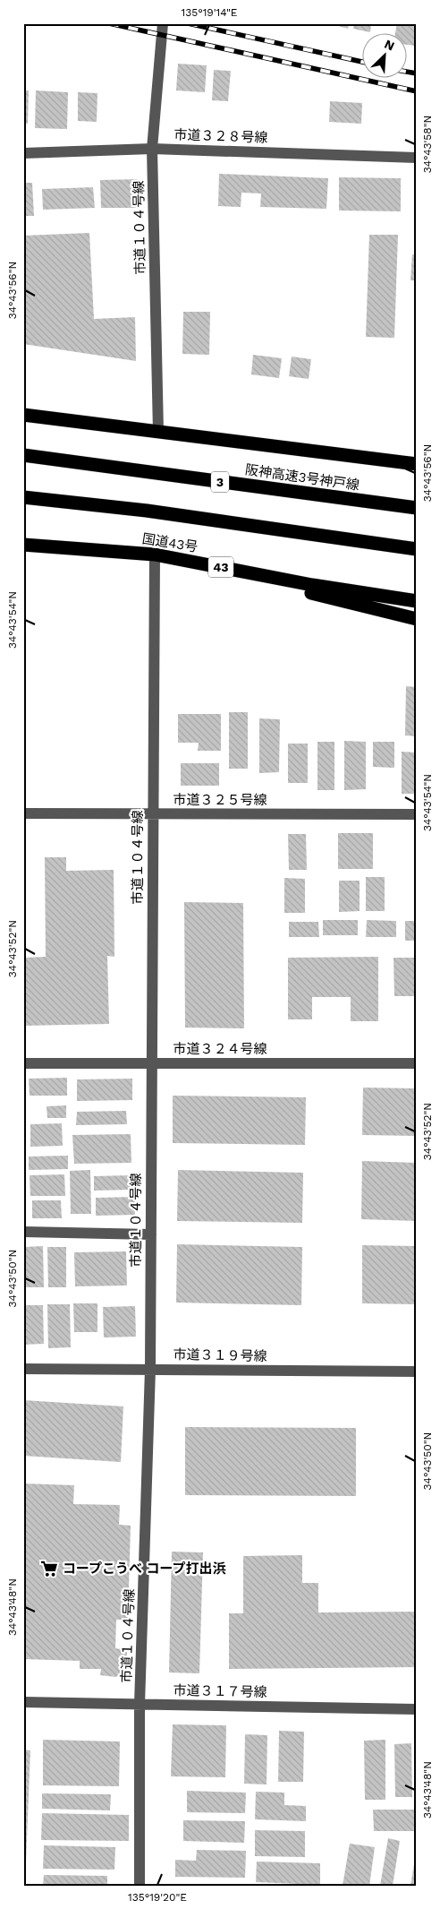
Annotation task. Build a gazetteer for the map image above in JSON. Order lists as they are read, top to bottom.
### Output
{
  "streets": {
    "highway": [
      "阪神高速3号神戸線",
      "3",
      "国道43号",
      "43"
    ],
    "street": [
      "市道３２８号線",
      "市道１０４号線",
      "市道３２５号線",
      "市道３２４号線",
      "市道３１９号線",
      "市道３１７号線"
    ]
  },
  "crossings": [
    ["市道３２８号線", "市道１０４号線"],
    ["市道１０４号線", "国道43号"],
    ["市道１０４号線", "市道３２５号線"],
    ["市道１０４号線", "市道３２４号線"],
    ["市道１０４号線", "市道３１９号線"],
    ["市道１０４号線", "市道３１７号線"]
  ],
  "places": {
    "supermarket": ["コープこうべ コープ打出浜"]
  },
  "north": "top right",
  "coordinates": [
    "135°19'14\"E",
    "34°43'58\"N",
    "34°43'56\"N",
    "34°43'54\"N",
    "34°43'52\"N",
    "34°43'50\"N",
    "34°43'48\"N",
    "135°19'20\"E"
  ]
}
